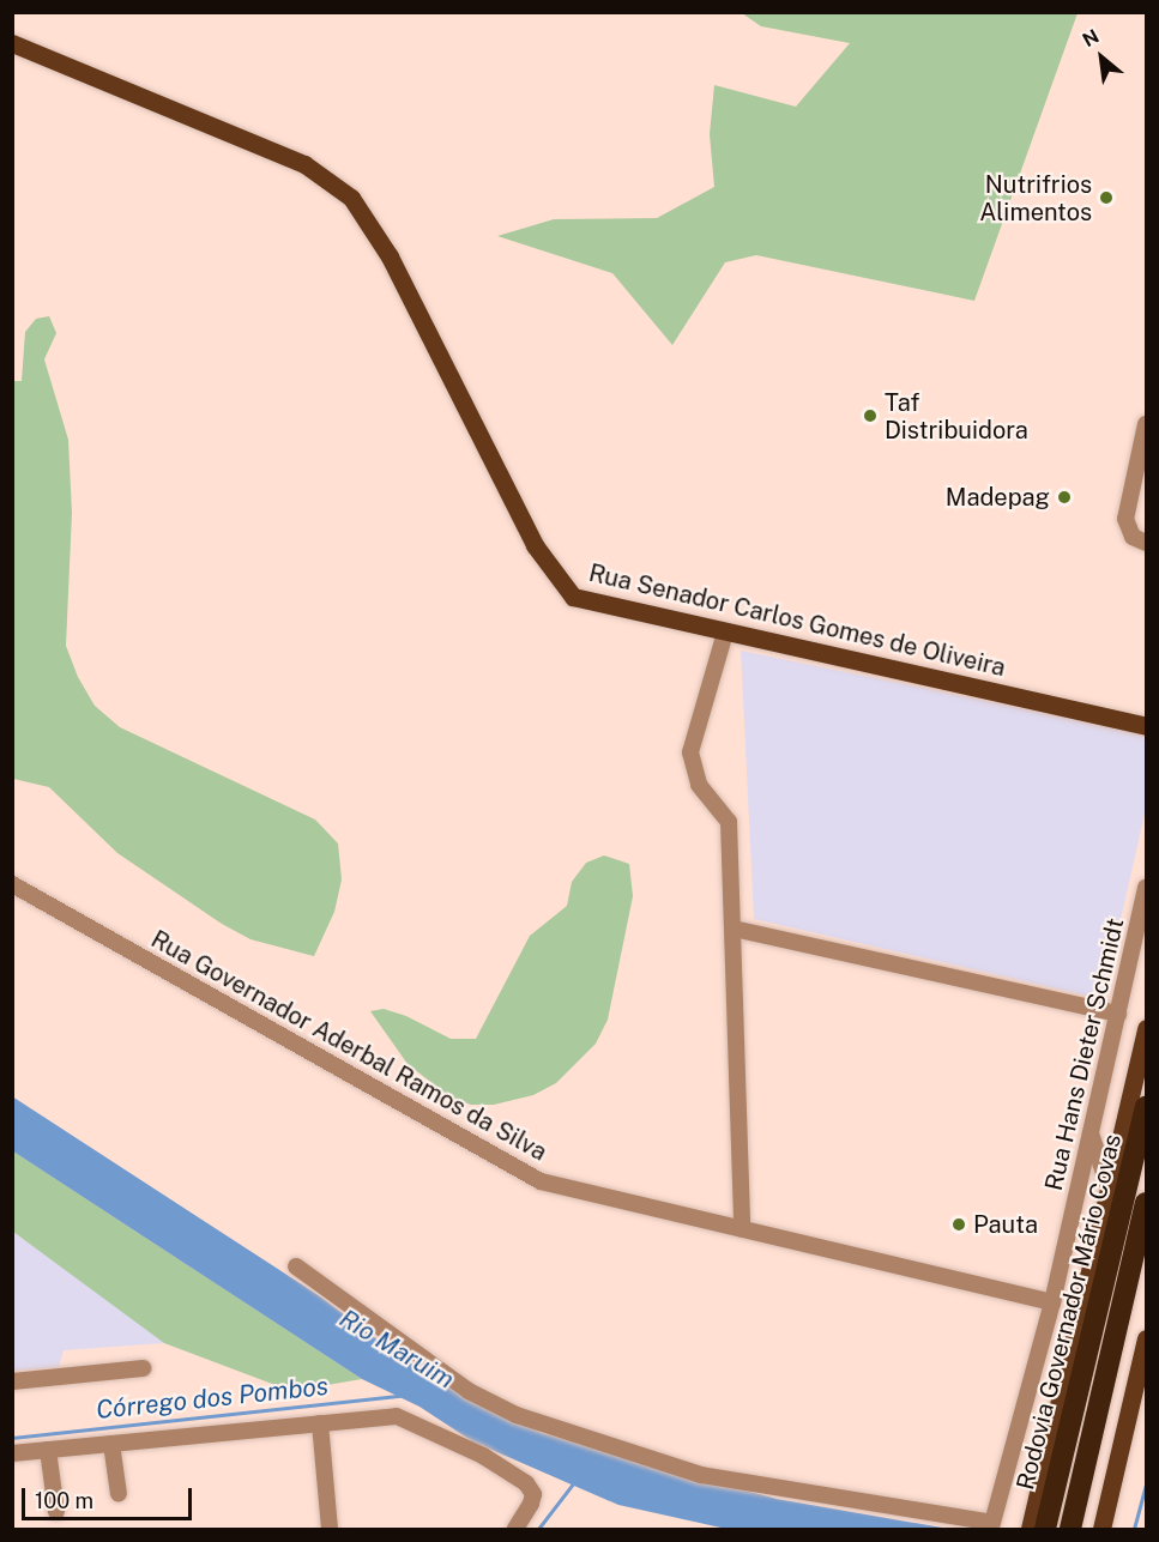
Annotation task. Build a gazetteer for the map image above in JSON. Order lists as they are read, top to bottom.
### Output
{
  "streets": {
    "highway": ["Rodovia Governador Mário Covas"],
    "main road": ["Rua Senador Carlos Gomes de Oliveira"],
    "street": ["Rua Governador Aderbal Ramos da Silva", "Rua Hans Dieter Schmidt"]
  },
  "crossings": [
    ["Rua Governador Aderbal Ramos da Silva", "Rua Hans Dieter Schmidt"]
  ],
  "water": ["Rio Maruim", "Córrego dos Pombos"],
  "places": [
    "Nutrifrios Alimentos",
    "Taf Distribuidora",
    "Madepag",
    "Pauta"
  ],
  "scale_bar": "100 m",
  "north": "top left"
}
